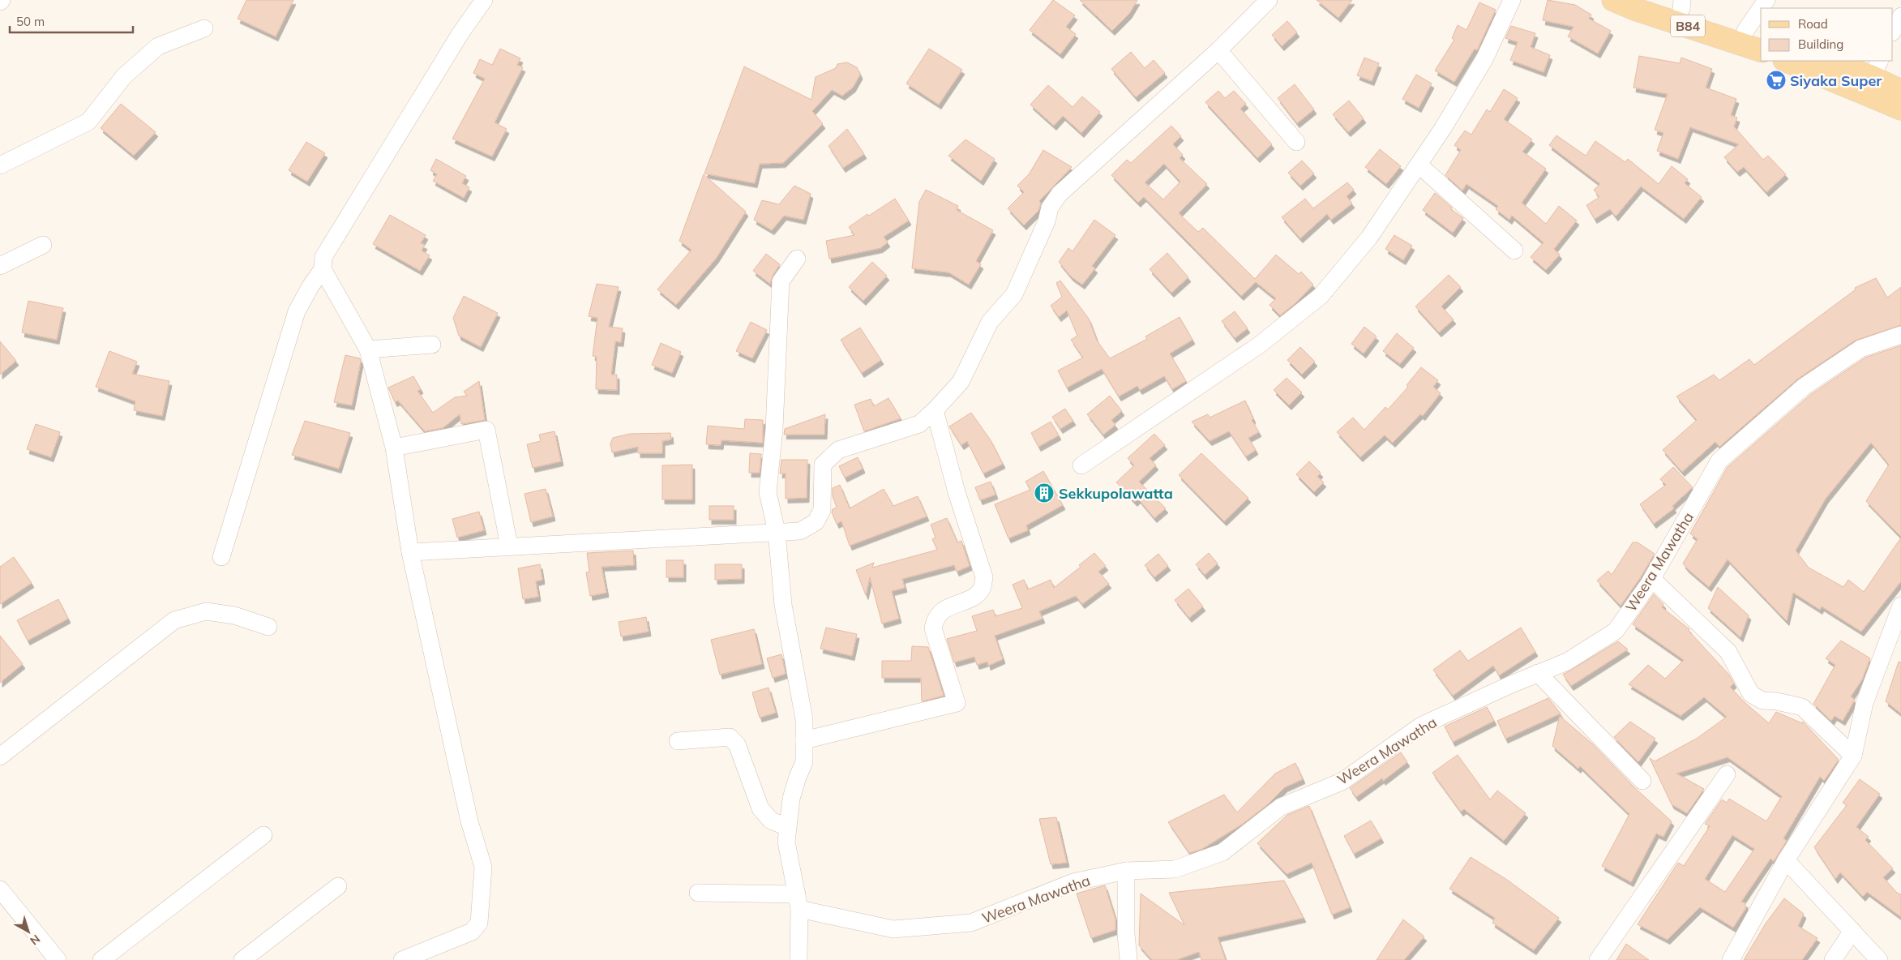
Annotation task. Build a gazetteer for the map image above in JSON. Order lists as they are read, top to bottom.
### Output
{
  "streets": {
    "main road": ["B84"],
    "street": ["Weera Mawatha"]
  },
  "places": {
    "supermarket": ["Siyaka Super"],
    "building": ["Sekkupolawatta"]
  },
  "legend": ["Road", "Building"],
  "scale_bar": "50 m",
  "north": "bottom right"
}
